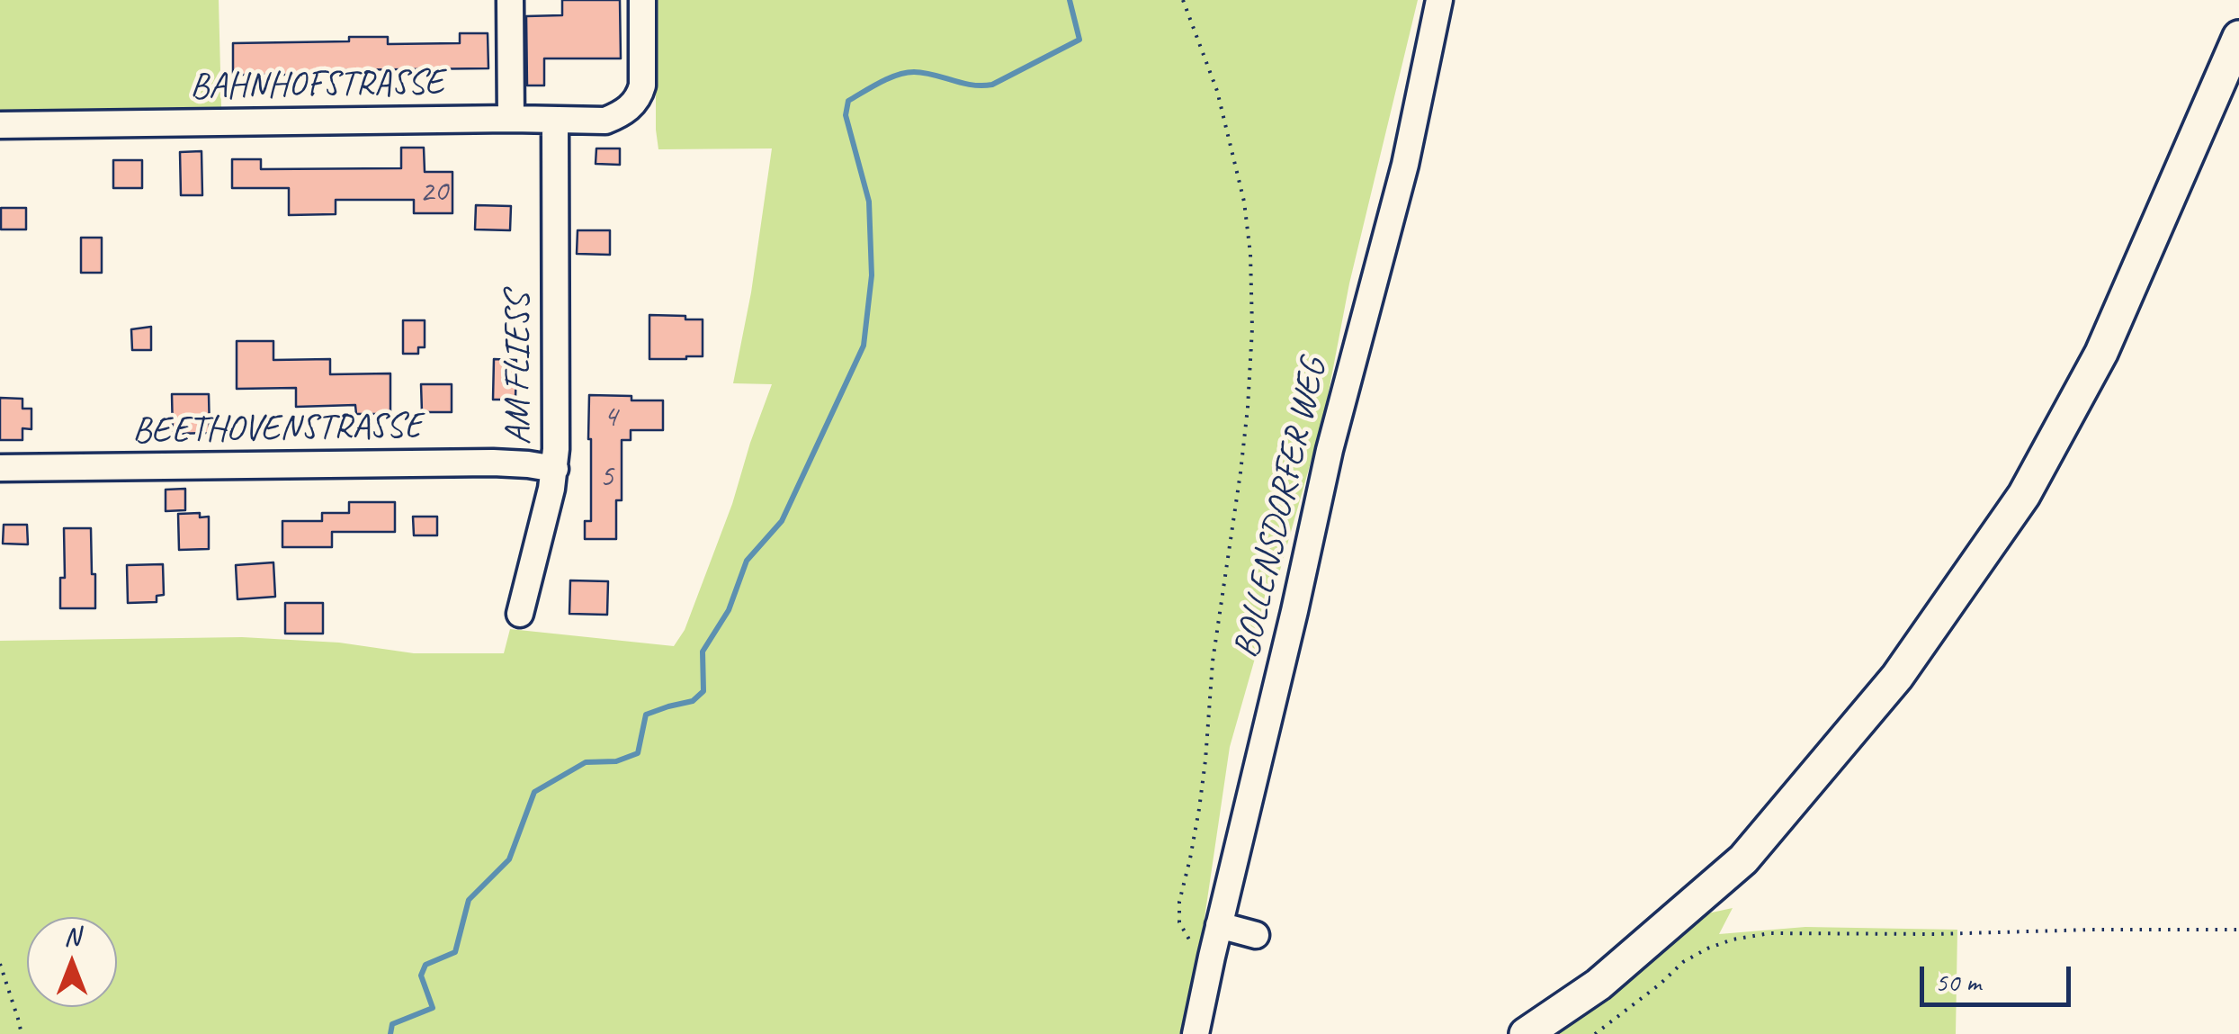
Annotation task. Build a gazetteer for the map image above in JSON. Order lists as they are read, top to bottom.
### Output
{
  "streets": {
    "street": [
      "BAHNHOFSTRASSE",
      "AM FLIESS",
      "BEETHOVENSTRASSE",
      "BOLLENSDORFER WEG"
    ]
  },
  "crossings": [
    ["BAHNHOFSTRASSE", "AM FLIESS"],
    ["AM FLIESS", "BEETHOVENSTRASSE"]
  ],
  "house_numbers": ["20", "4", "5"],
  "scale_bar": "50 m",
  "north": "top"
}
